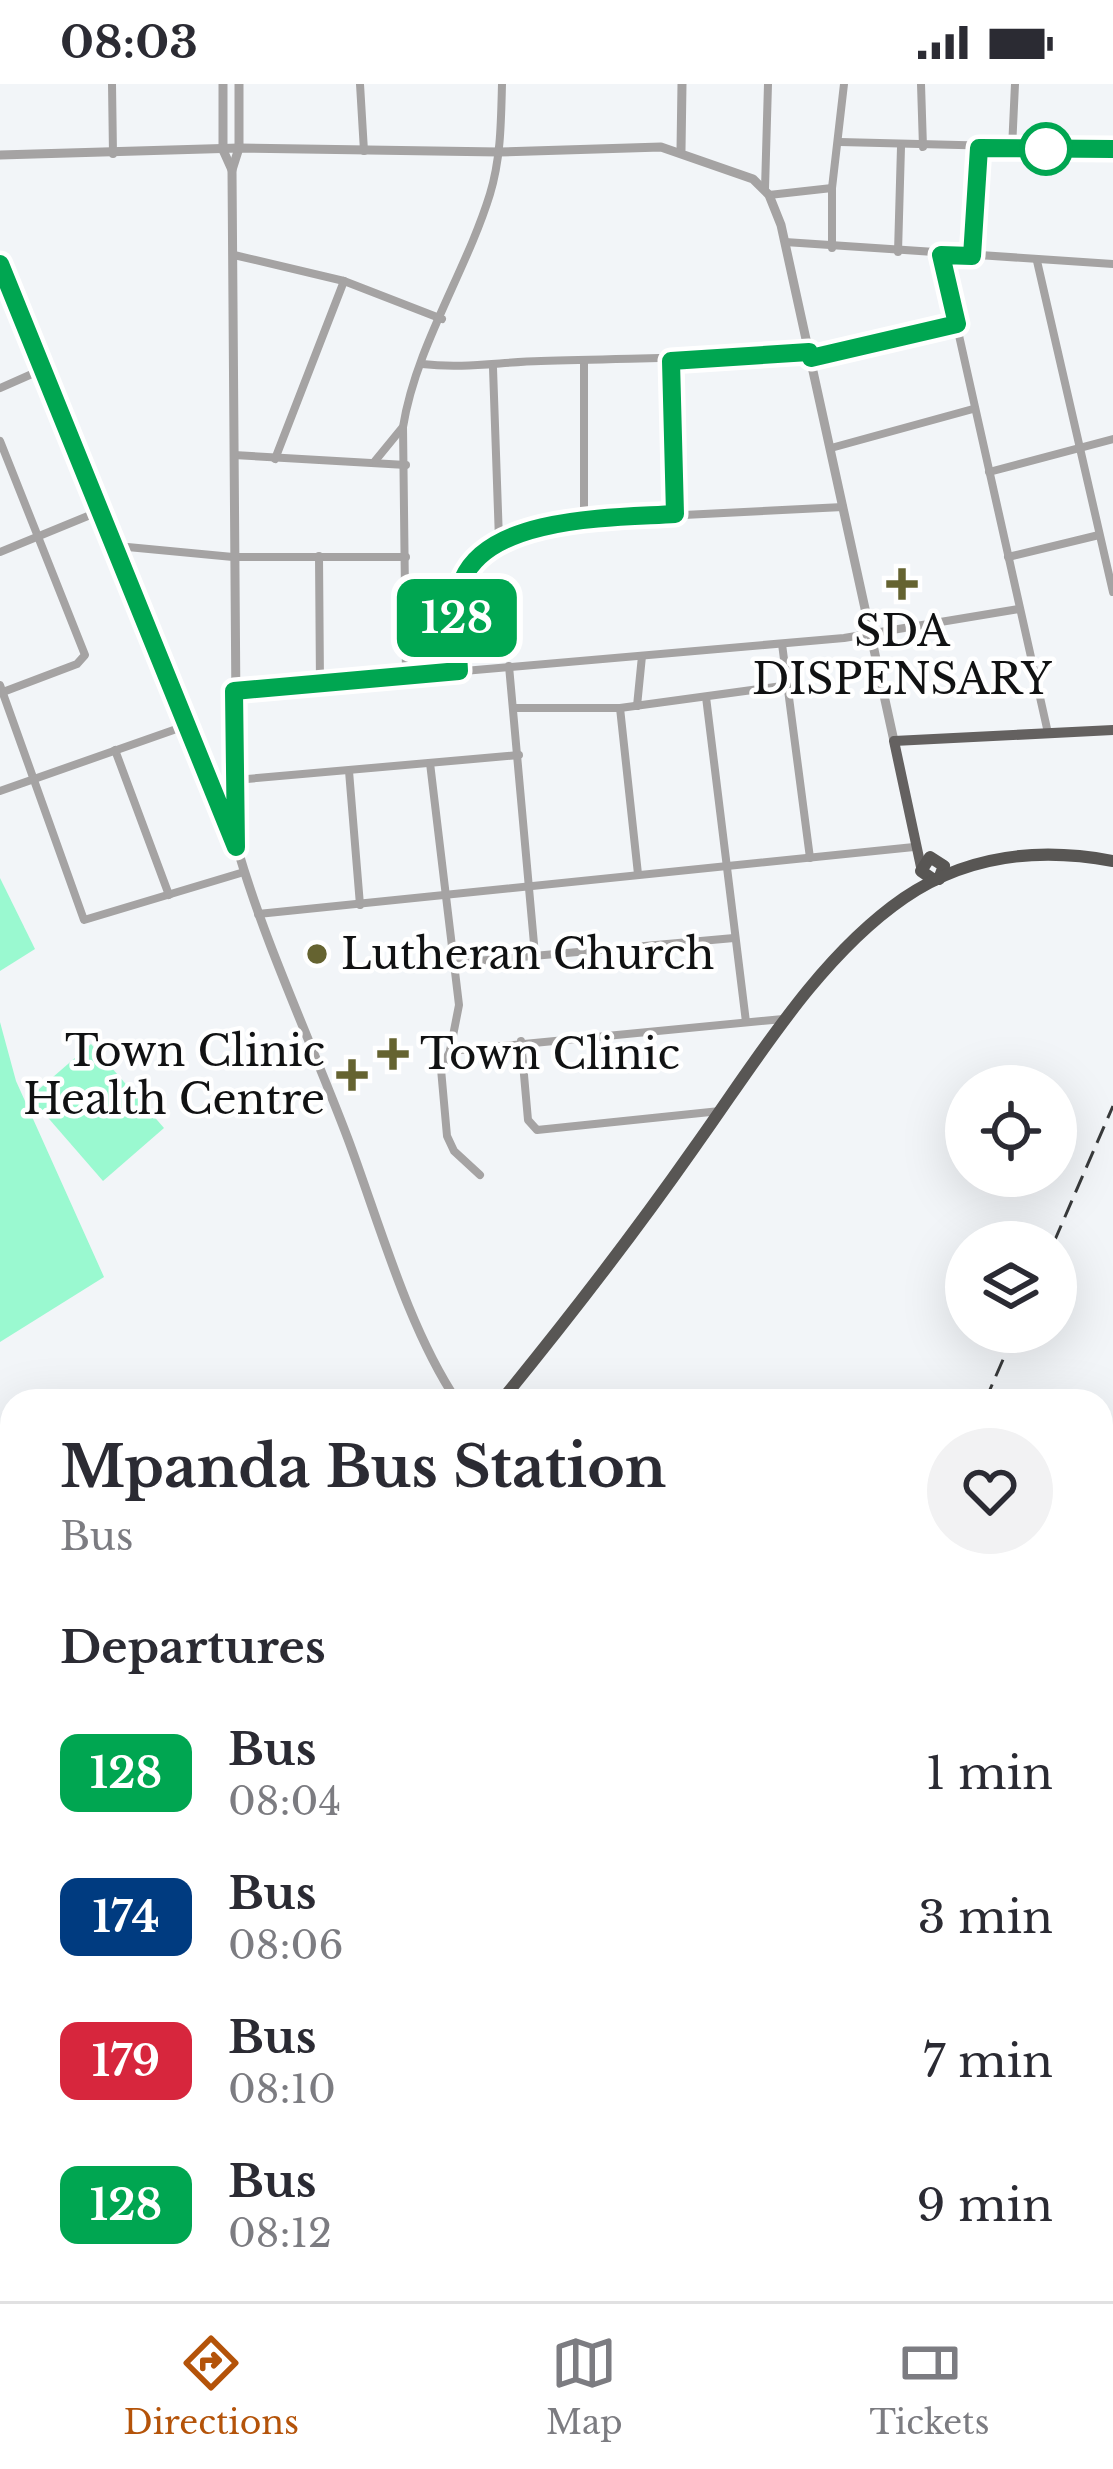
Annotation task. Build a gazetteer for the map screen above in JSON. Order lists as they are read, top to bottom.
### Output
{
  "places": {
    "health": ["SDA DISPENSARY", "Town Clinic", "Town Clinic Health Centre"],
    "other": ["Lutheran Church"]
  },
  "lines": ["bus line 128"],
  "page": {
    "status": "08:03",
    "on_map": "128",
    "heading": [
      ["Mpanda Bus Station", "Bus"],
      "Departures"
    ],
    "list": [
      {
        "mark": "128",
        "name": "Bus",
        "note": "08:04",
        "value": "1 min"
      },
      {
        "mark": "174",
        "name": "Bus",
        "note": "08:06",
        "value": "3 min"
      },
      {
        "mark": "179",
        "name": "Bus",
        "note": "08:10",
        "value": "7 min"
      },
      {
        "mark": "128",
        "name": "Bus",
        "note": "08:12",
        "value": "9 min"
      }
    ],
    "tabs": ["Directions", "Map", "Tickets"]
  }
}
